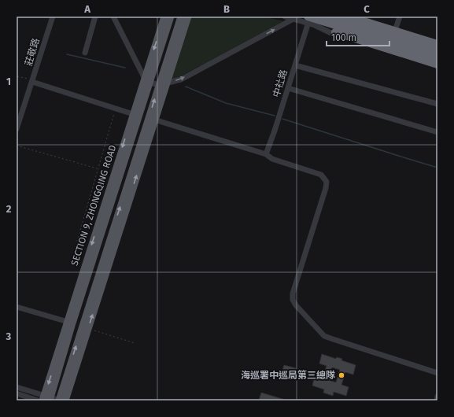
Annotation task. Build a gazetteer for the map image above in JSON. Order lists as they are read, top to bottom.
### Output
{
  "streets": {
    "main road": ["SECTION 9, ZHONGQING ROAD"],
    "street": ["莊敬路", "中社路"]
  },
  "places": ["海巡署中巡局第三總隊"],
  "scale_bar": "100 m",
  "grid": {
    "columns": ["A", "B", "C"],
    "rows": ["1", "2", "3"]
  }
}
